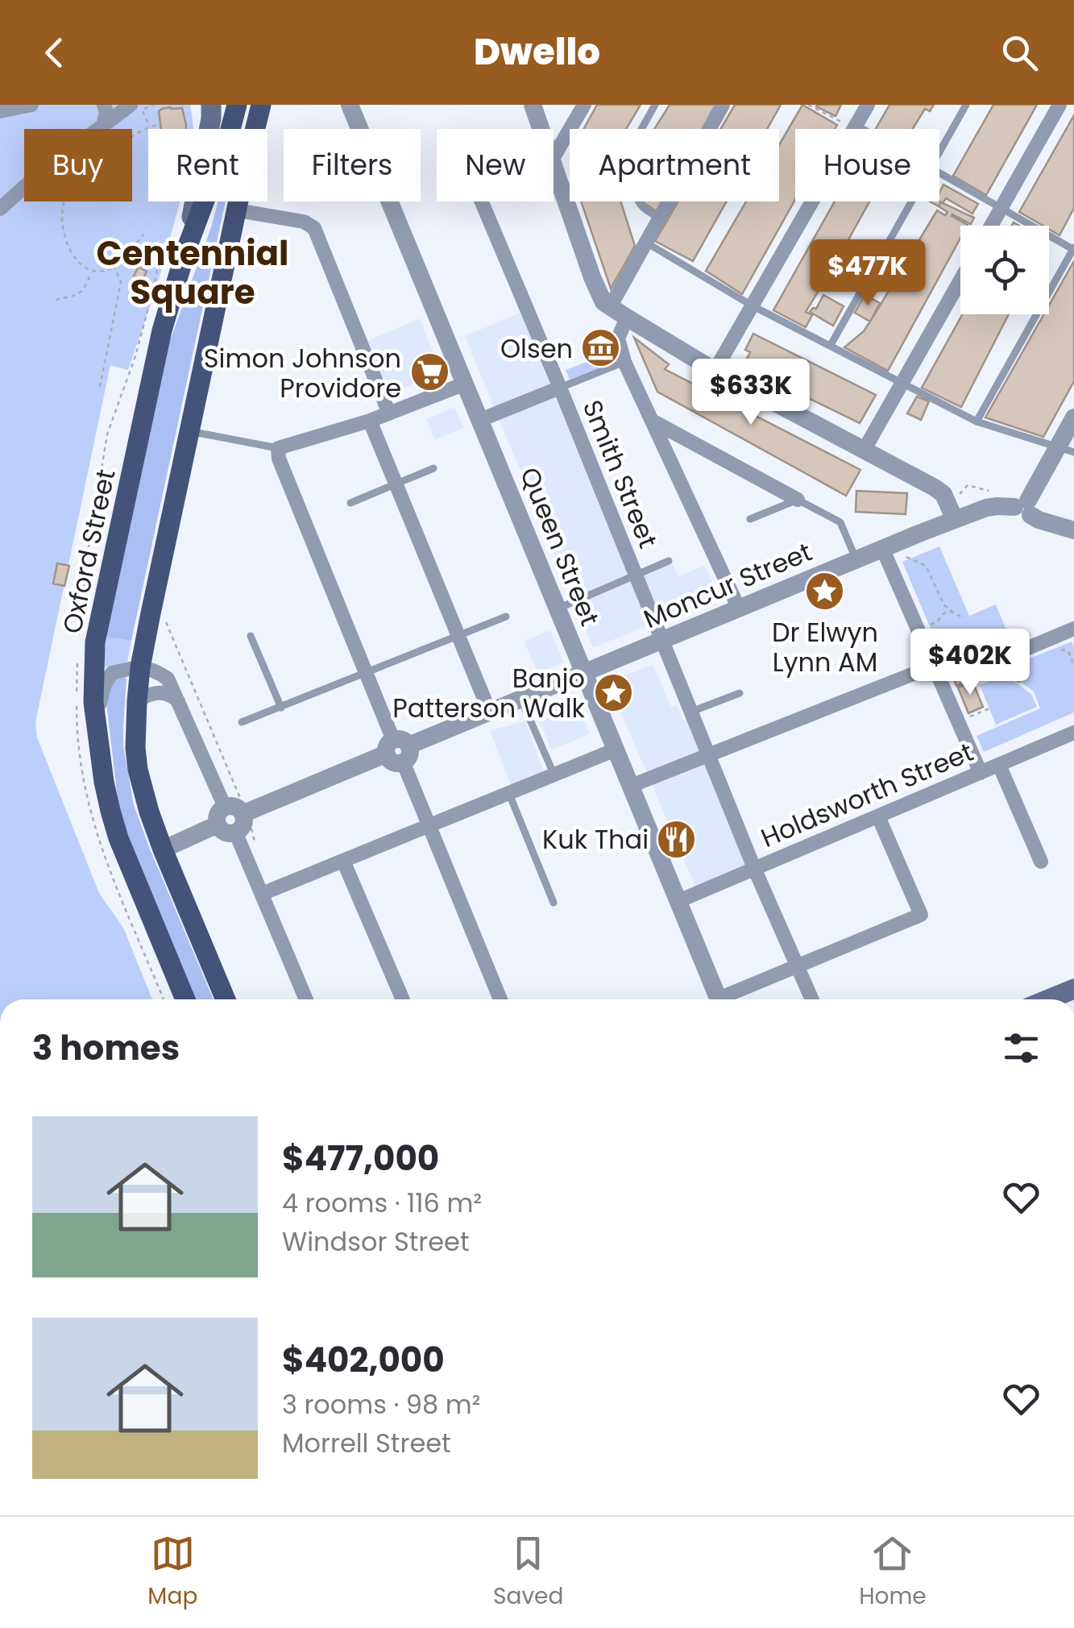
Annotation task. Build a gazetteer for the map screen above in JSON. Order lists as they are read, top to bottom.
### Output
{
  "streets": {
    "main road": ["Oxford Street"],
    "street": [
      "Smith Street",
      "Queen Street",
      "Moncur Street",
      "Holdsworth Street"
    ]
  },
  "crossings": [
    ["Smith Street", "Moncur Street"],
    ["Smith Street", "Holdsworth Street"],
    ["Queen Street", "Moncur Street"],
    ["Queen Street", "Holdsworth Street"]
  ],
  "districts": ["Centennial Square"],
  "places": {
    "museum": ["Olsen"],
    "supermarket": ["Simon Johnson Providore"],
    "place": ["Dr Elwyn Lynn AM", "Banjo Patterson Walk"],
    "restaurant": ["Kuk Thai"]
  },
  "page": {
    "header": "Dwello",
    "chip": [
      "Buy",
      "Rent",
      "Filters",
      "New",
      "Apartment",
      "House"
    ],
    "price": ["$477K", "$633K", "$402K"],
    "heading": "3 homes",
    "list": [
      {
        "name": "$477,000",
        "note": "4 rooms · 116 m² · Windsor Street"
      },
      {
        "name": "$402,000",
        "note": "3 rooms · 98 m² · Morrell Street"
      }
    ],
    "tabs": ["Map", "Saved", "Home"]
  }
}
